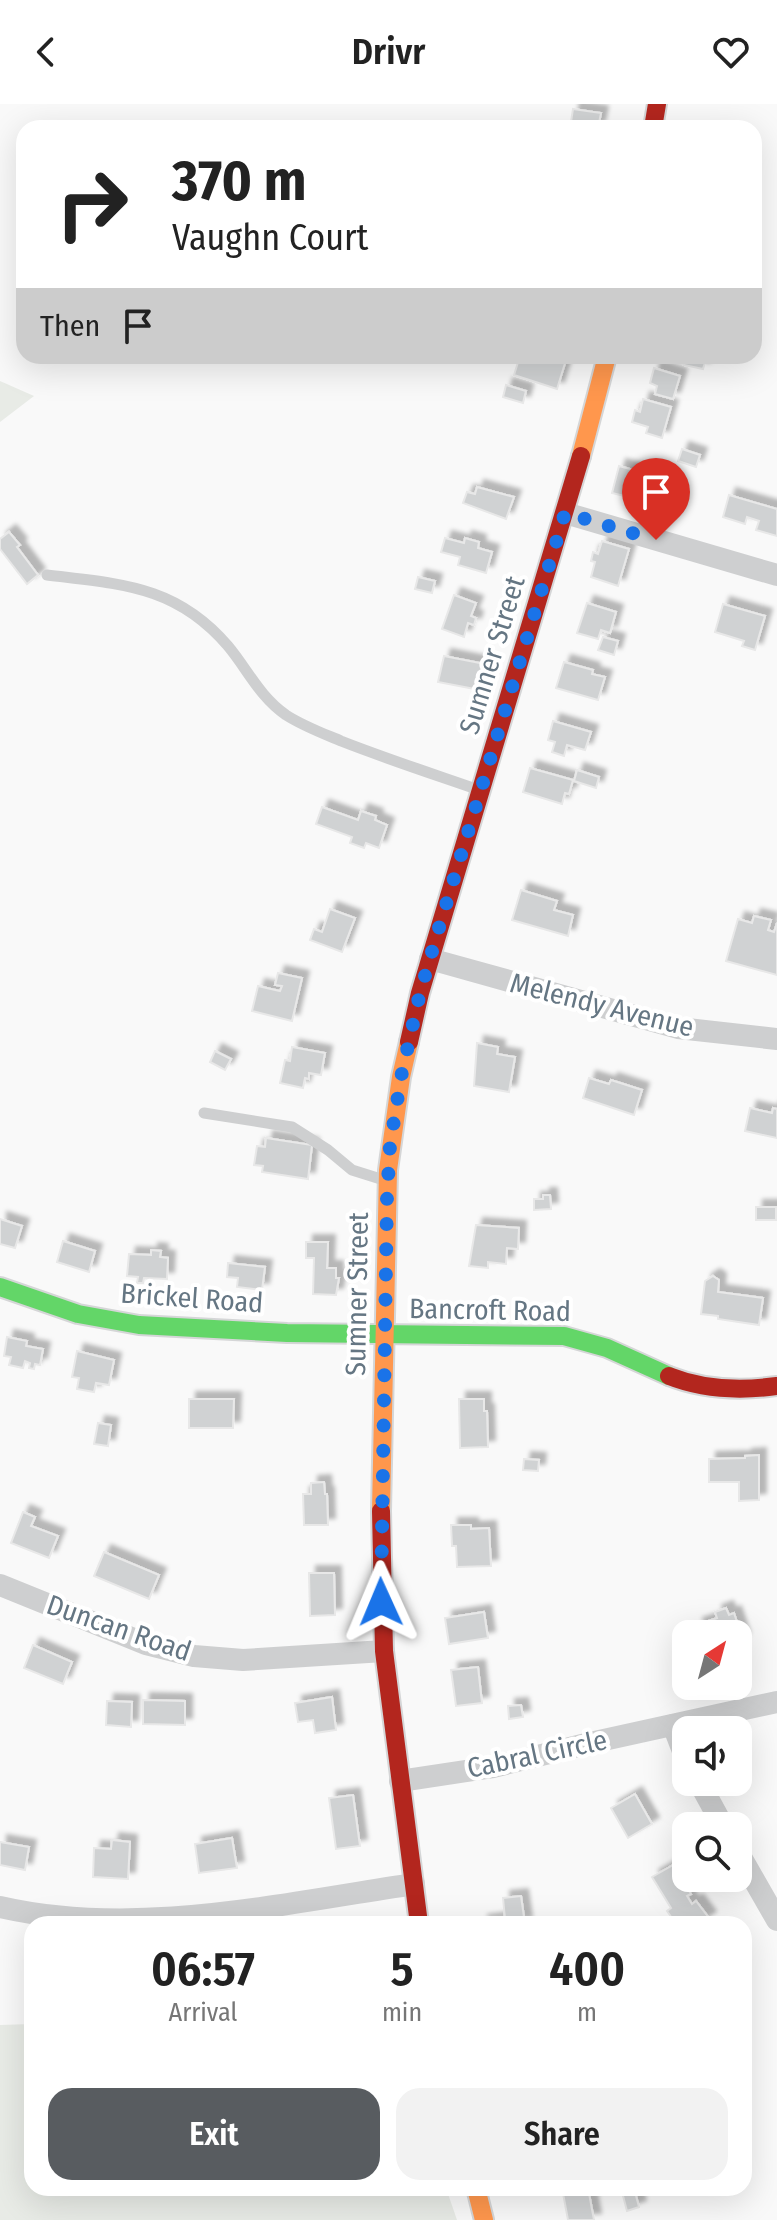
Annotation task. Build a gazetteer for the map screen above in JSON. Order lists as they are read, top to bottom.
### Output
{
  "streets": {
    "main road": ["Sumner Street", "Brickel Road", "Bancroft Road"],
    "street": ["Melendy Avenue", "Duncan Road", "Cabral Circle"]
  },
  "crossings": [
    ["Sumner Street", "Melendy Avenue"],
    ["Sumner Street", "Brickel Road"],
    ["Sumner Street", "Bancroft Road"],
    ["Sumner Street", "Duncan Road"],
    ["Sumner Street", "Cabral Circle"],
    ["Brickel Road", "Bancroft Road"]
  ],
  "north": "top right",
  "page": {
    "header": "Drivr",
    "turn": ["370 m", "Vaughn Court"],
    "then": "Then",
    "eta": [
      "06:57",
      "Arrival",
      "5",
      "min",
      "400",
      "m"
    ],
    "buttons": ["Exit", "Share"]
  }
}
